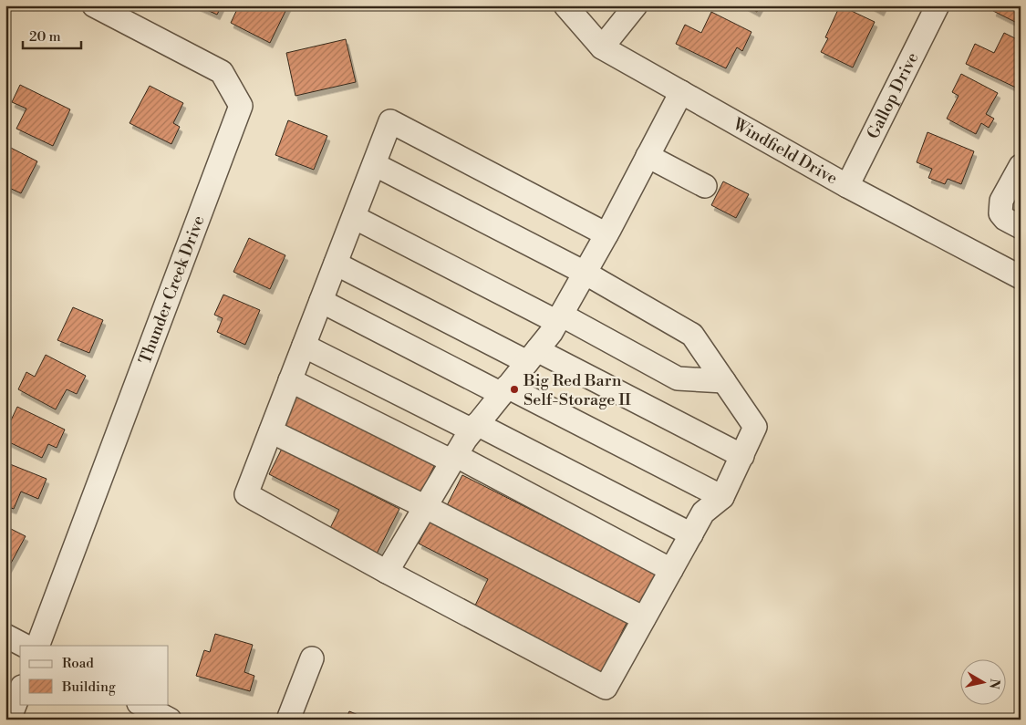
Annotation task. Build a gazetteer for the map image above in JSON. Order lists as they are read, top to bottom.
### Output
{
  "streets": {
    "street": ["Gallop Drive", "Windfield Drive", "Thunder Creek Drive"]
  },
  "crossings": [
    ["Gallop Drive", "Windfield Drive"]
  ],
  "places": ["Big Red Barn Self-Storage II"],
  "legend": ["Road", "Building"],
  "scale_bar": "20 m",
  "north": "right"
}
